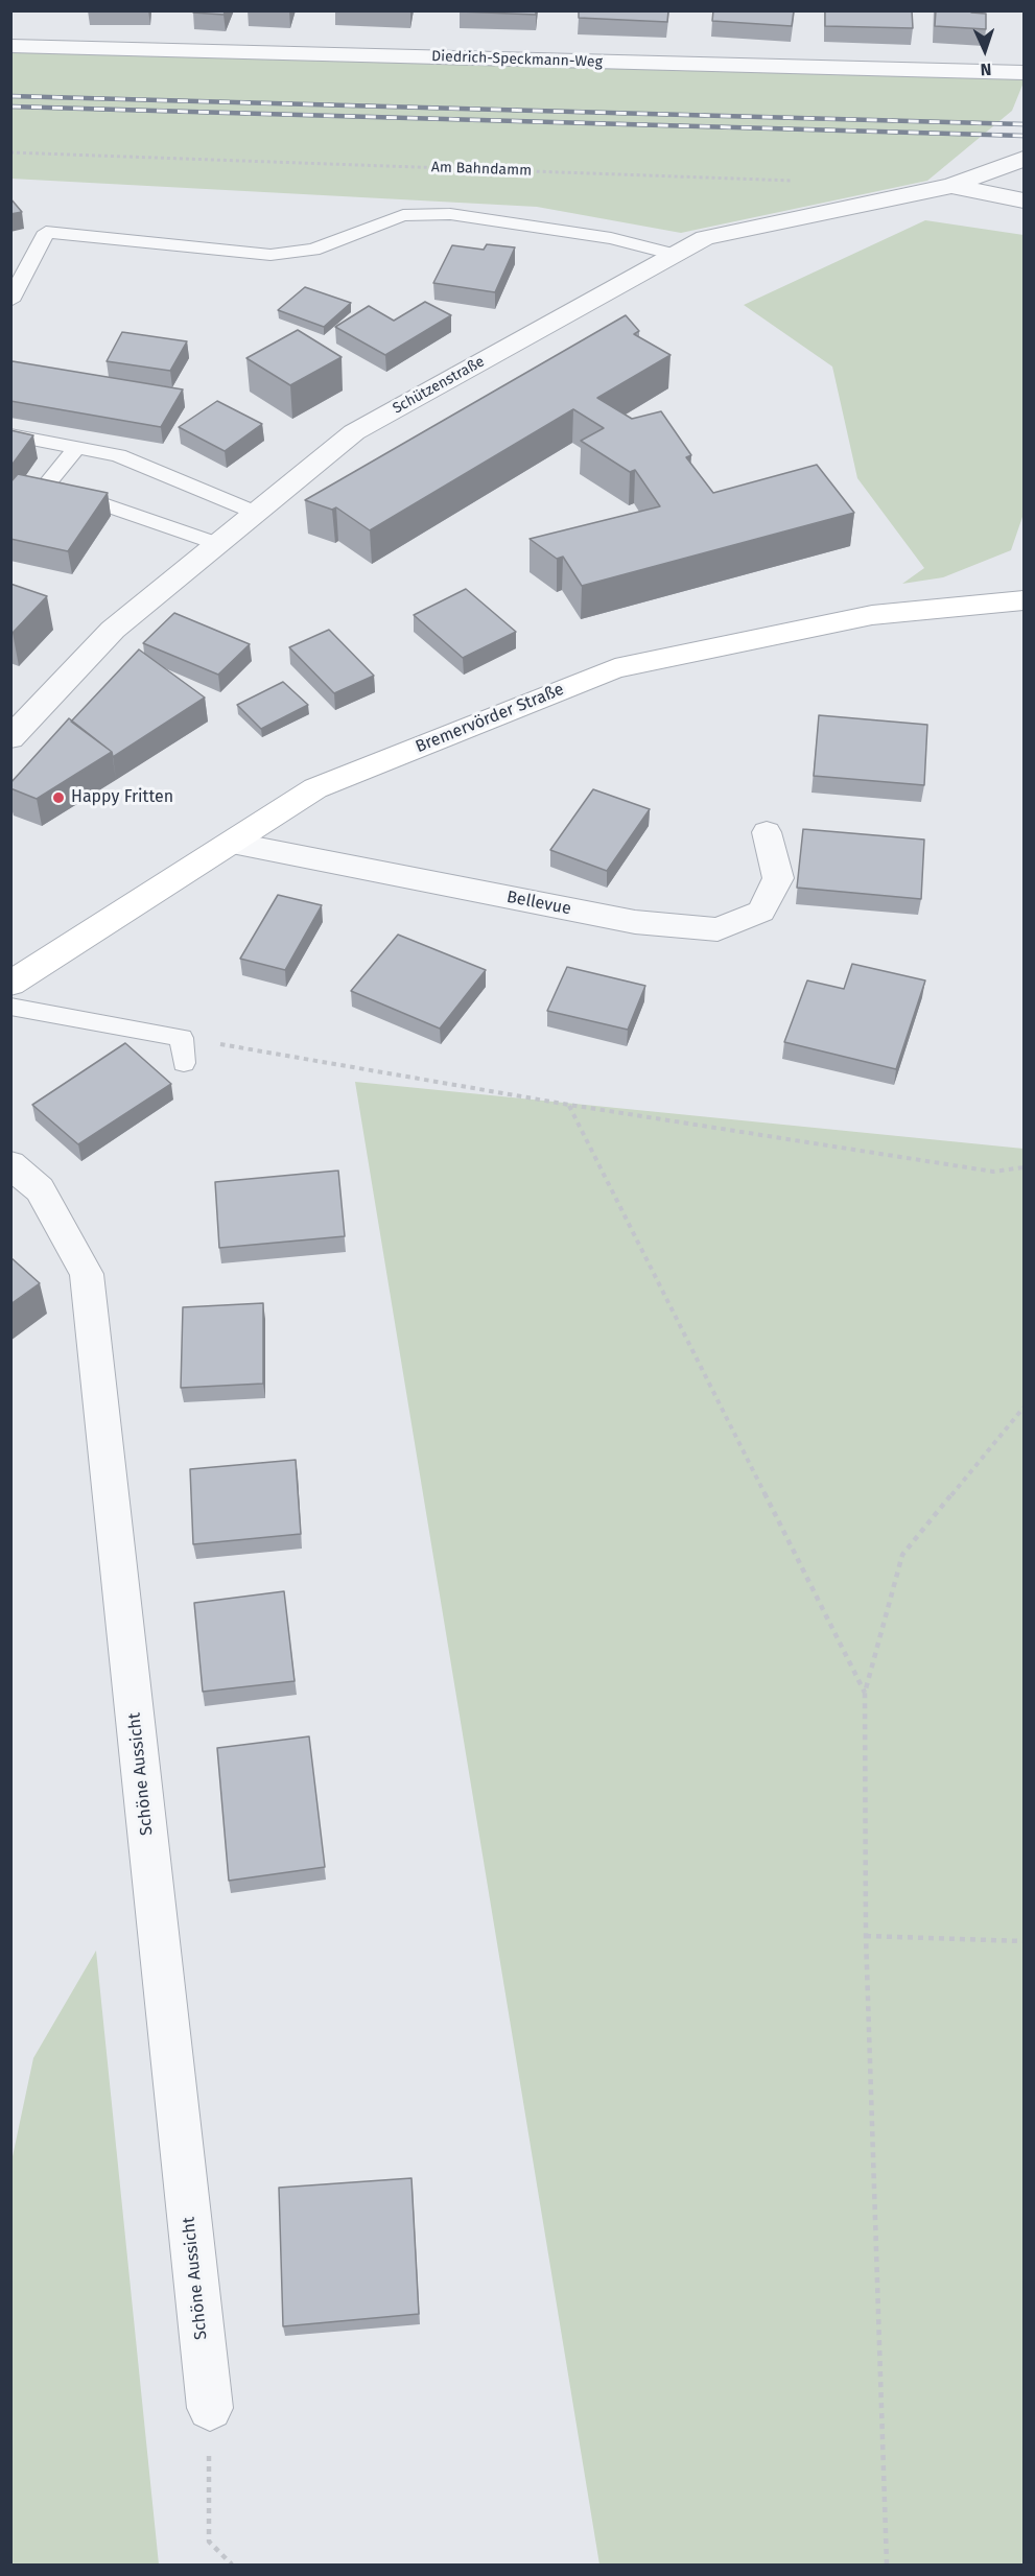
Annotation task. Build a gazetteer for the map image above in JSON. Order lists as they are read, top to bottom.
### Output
{
  "streets": {
    "main road": ["Bremervörder Straße"],
    "street": [
      "Diedrich-Speckmann-Weg",
      "Schützenstraße",
      "Bellevue",
      "Schöne Aussicht"
    ],
    "path": ["Am Bahndamm"]
  },
  "crossings": [
    ["Bremervörder Straße", "Bellevue"]
  ],
  "places": ["Happy Fritten"],
  "north": "bottom"
}
